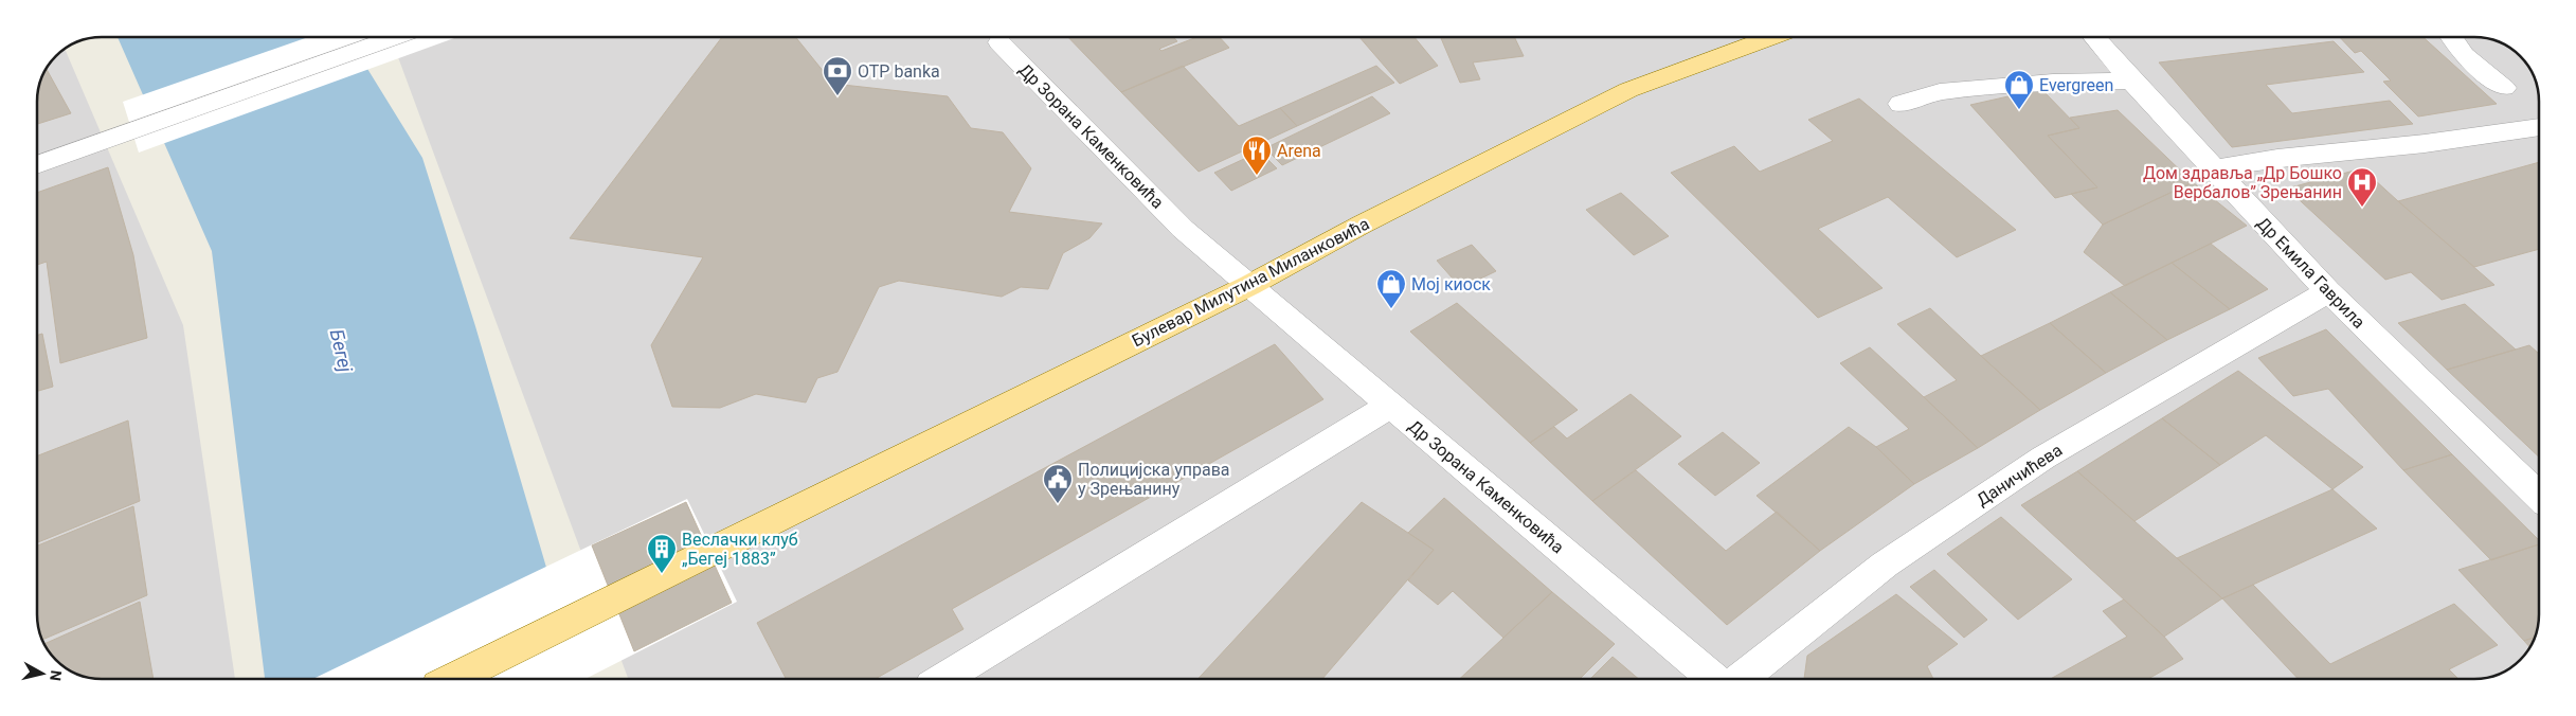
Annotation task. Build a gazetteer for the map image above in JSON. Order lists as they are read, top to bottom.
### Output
{
  "streets": {
    "main road": ["Булевар Милутина Миланковића"],
    "street": ["Др Зорана Каменковића", "Др Емила Гаврила", "Даничићева"]
  },
  "crossings": [
    ["Др Зорана Каменковића", "Булевар Милутина Миланковића"],
    ["Др Емила Гаврила", "Даничићева"]
  ],
  "water": ["Бегеј"],
  "places": {
    "bank": ["OTP banka"],
    "shop": ["Evergreen", "Мој киоск"],
    "restaurant": ["Arena"],
    "hospital": ["Дом здравља „Др Бошко Вербалов” Зрењанин"],
    "public building": ["Полицијска управа у Зрењанину"],
    "building": ["Веслачки клуб „Бегеј 1883”"]
  },
  "north": "right"
}
